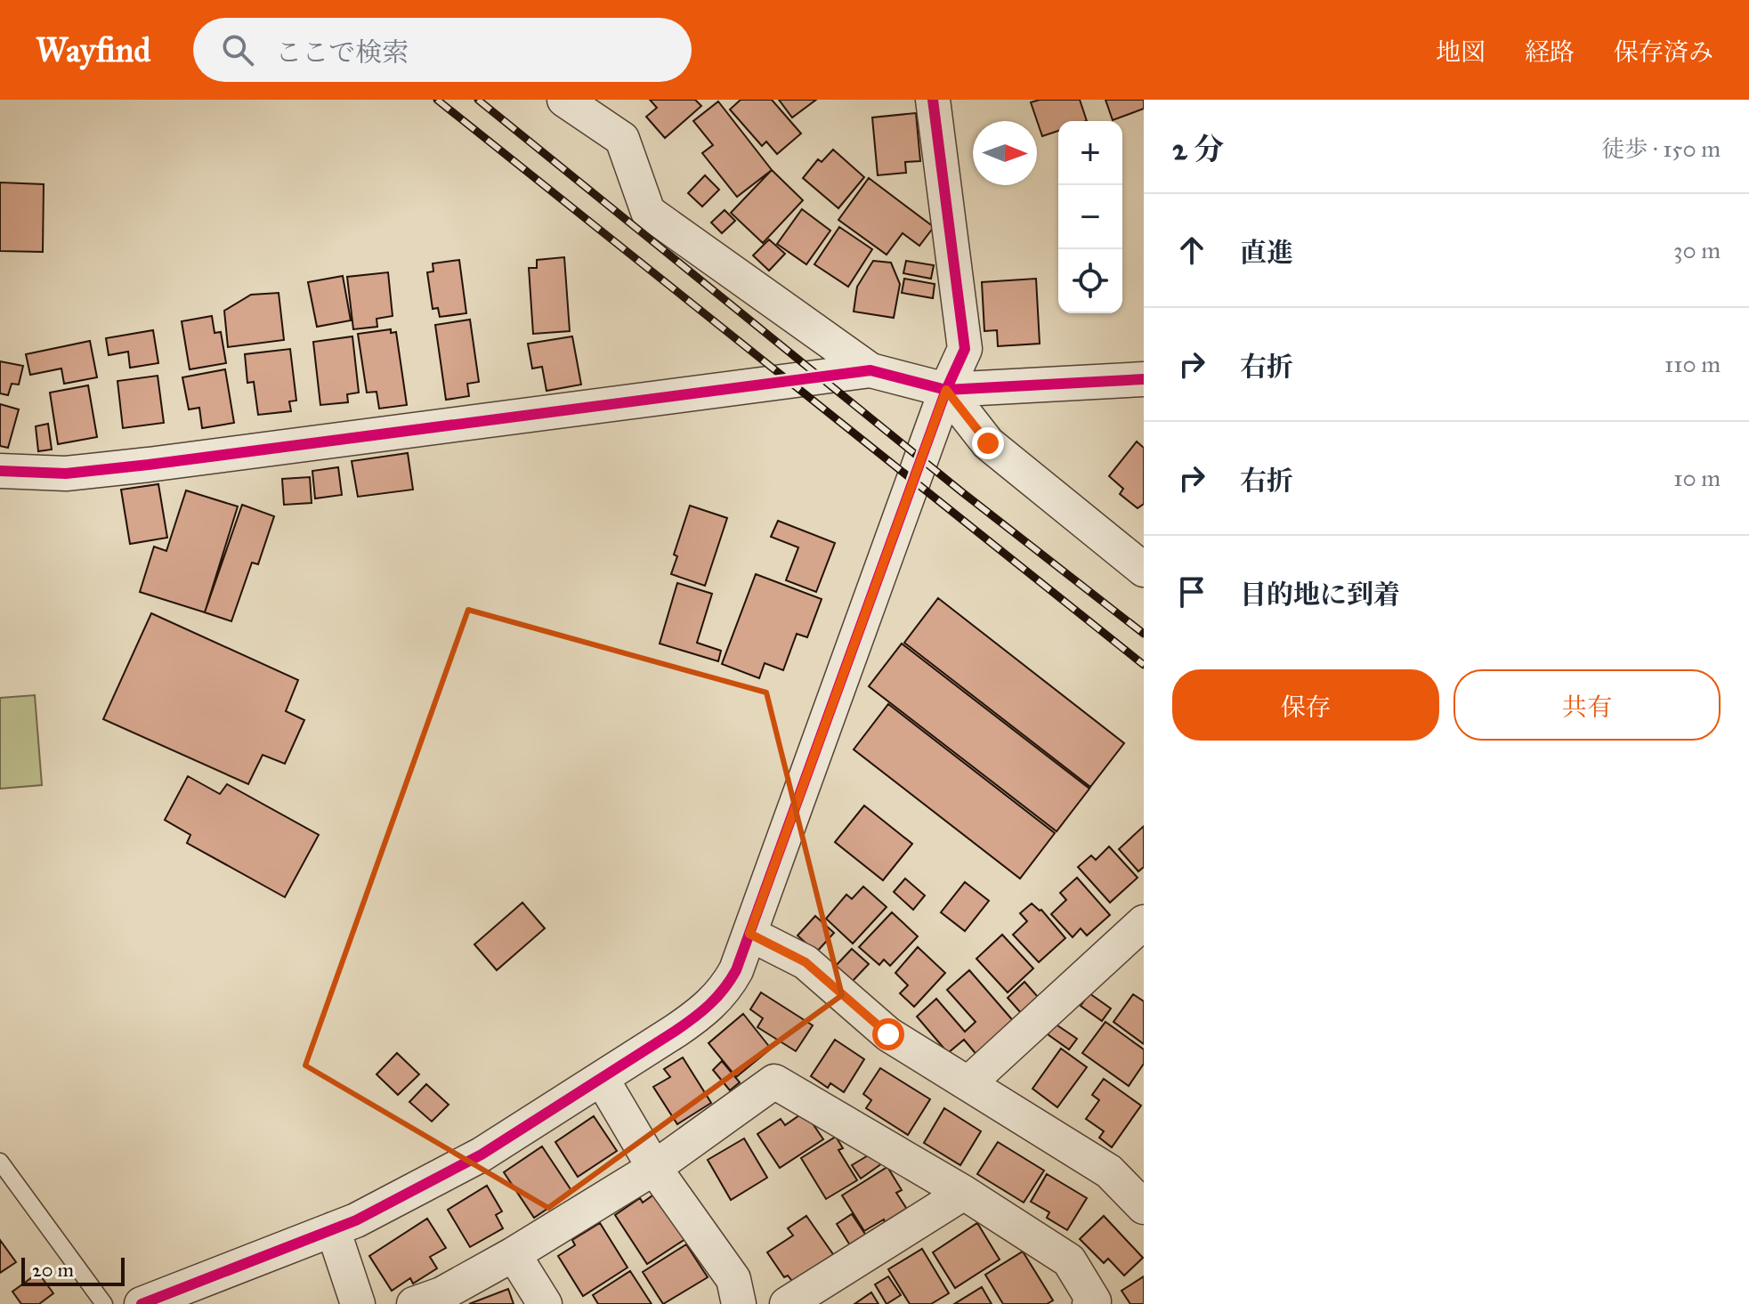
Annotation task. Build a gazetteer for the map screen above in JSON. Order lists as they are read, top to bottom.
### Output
{
  "scale_bar": "20 m",
  "north": "right",
  "page": {
    "header": "Wayfind",
    "search": "ここで検索",
    "nav": ["地図", "経路", "保存済み"],
    "heading": ["2 分", "徒歩 · 150 m"],
    "map_buttons": ["+", "−"],
    "list": [
      ["直進", "30 m"],
      ["右折", "110 m"],
      ["右折", "10 m"],
      "目的地に到着"
    ],
    "buttons": ["保存", "共有"],
    "scale": "20 m"
  }
}
